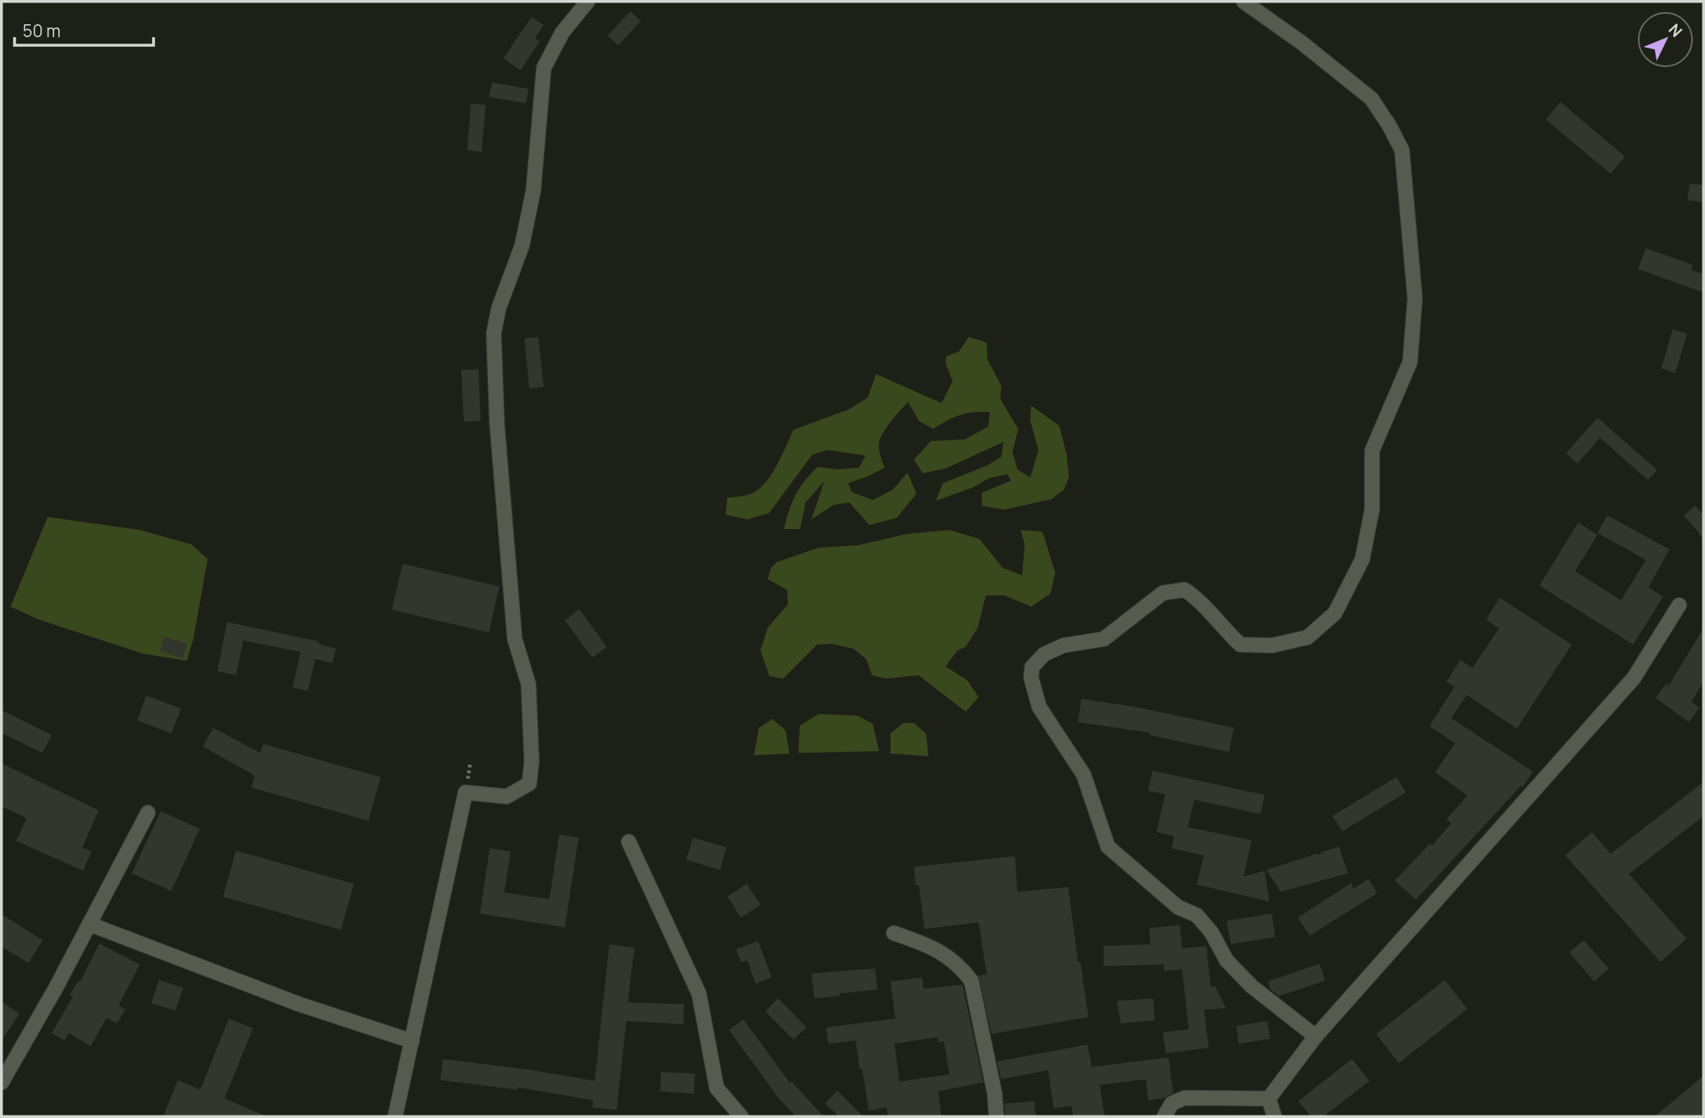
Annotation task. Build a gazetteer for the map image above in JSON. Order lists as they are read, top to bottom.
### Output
{
  "scale_bar": "50 m",
  "north": "top right"
}
